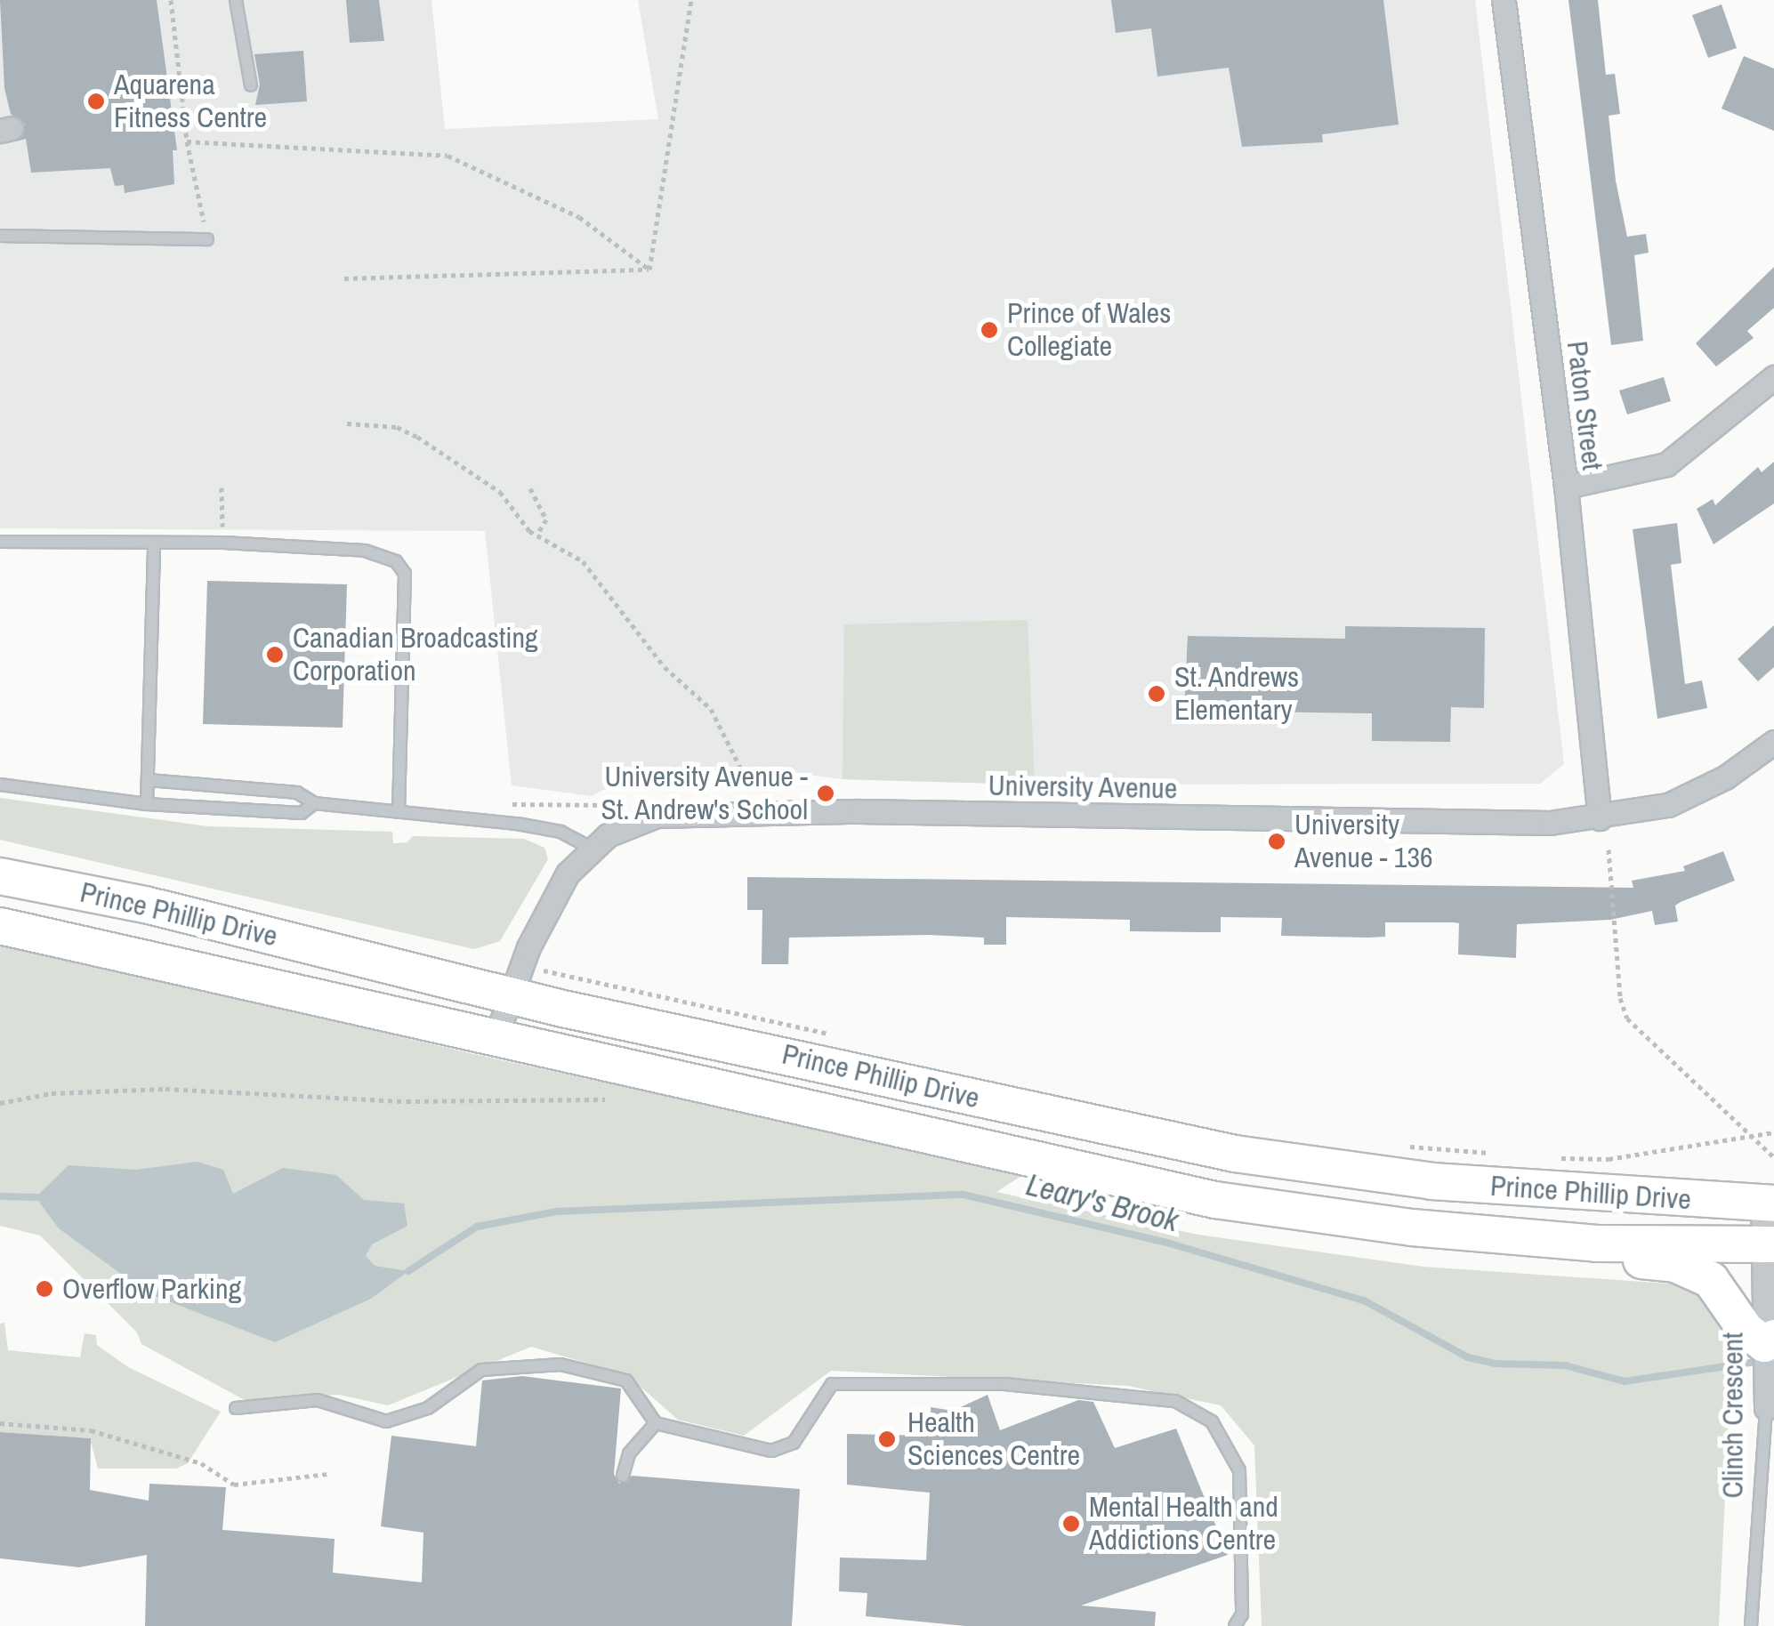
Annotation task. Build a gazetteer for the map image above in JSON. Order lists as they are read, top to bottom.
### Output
{
  "streets": {
    "main road": ["Prince Phillip Drive"],
    "street": ["Paton Street", "University Avenue", "Clinch Crescent"]
  },
  "crossings": [
    ["Paton Street", "University Avenue"],
    ["University Avenue", "Prince Phillip Drive"],
    ["Prince Phillip Drive", "Clinch Crescent"]
  ],
  "water": ["Leary's Brook"],
  "places": [
    "Aquarena Fitness Centre",
    "Prince of Wales Collegiate",
    "Canadian Broadcasting Corporation",
    "St. Andrews Elementary",
    "University Avenue - St. Andrew's School",
    "University Avenue - 136",
    "Overflow Parking",
    "Health Sciences Centre",
    "Mental Health and Addictions Centre"
  ]
}
